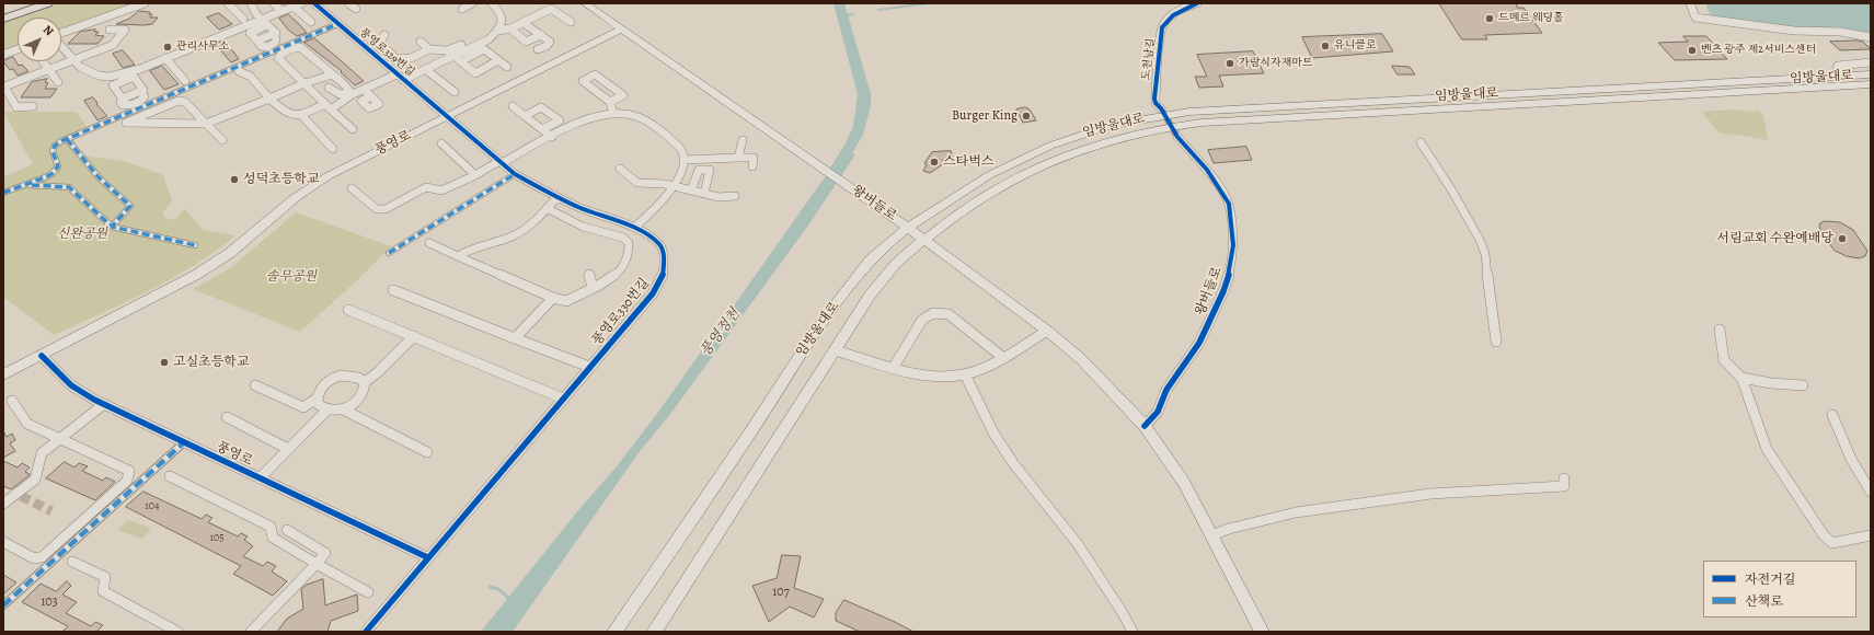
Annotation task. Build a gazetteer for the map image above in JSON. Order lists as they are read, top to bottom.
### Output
{
  "streets": {
    "main road": ["임방울대로", "풍영로", "왕버들로"],
    "street": ["풍영로329번길", "도천남길", "풍영로330번길"]
  },
  "crossings": [
    ["풍영로329번길", "풍영로"],
    ["풍영로329번길", "풍영로330번길"],
    ["임방울대로", "왕버들로"],
    ["풍영로", "왕버들로"],
    ["풍영로", "풍영로330번길"]
  ],
  "water": ["풍영정천"],
  "parks": ["신완공원", "솔무공원"],
  "places": [
    "드메르 웨딩홀",
    "유니클로",
    "관리사무소",
    "벤츠 광주 제2서비스센터",
    "가람식자재마트",
    "Burger King",
    "스타벅스",
    "성덕초등학교",
    "서림교회 수완예배당",
    "고실초등학교"
  ],
  "house_numbers": [
    "104",
    "105",
    "107",
    "103"
  ],
  "legend": ["자전거길", "산책로"],
  "north": "top right"
}
